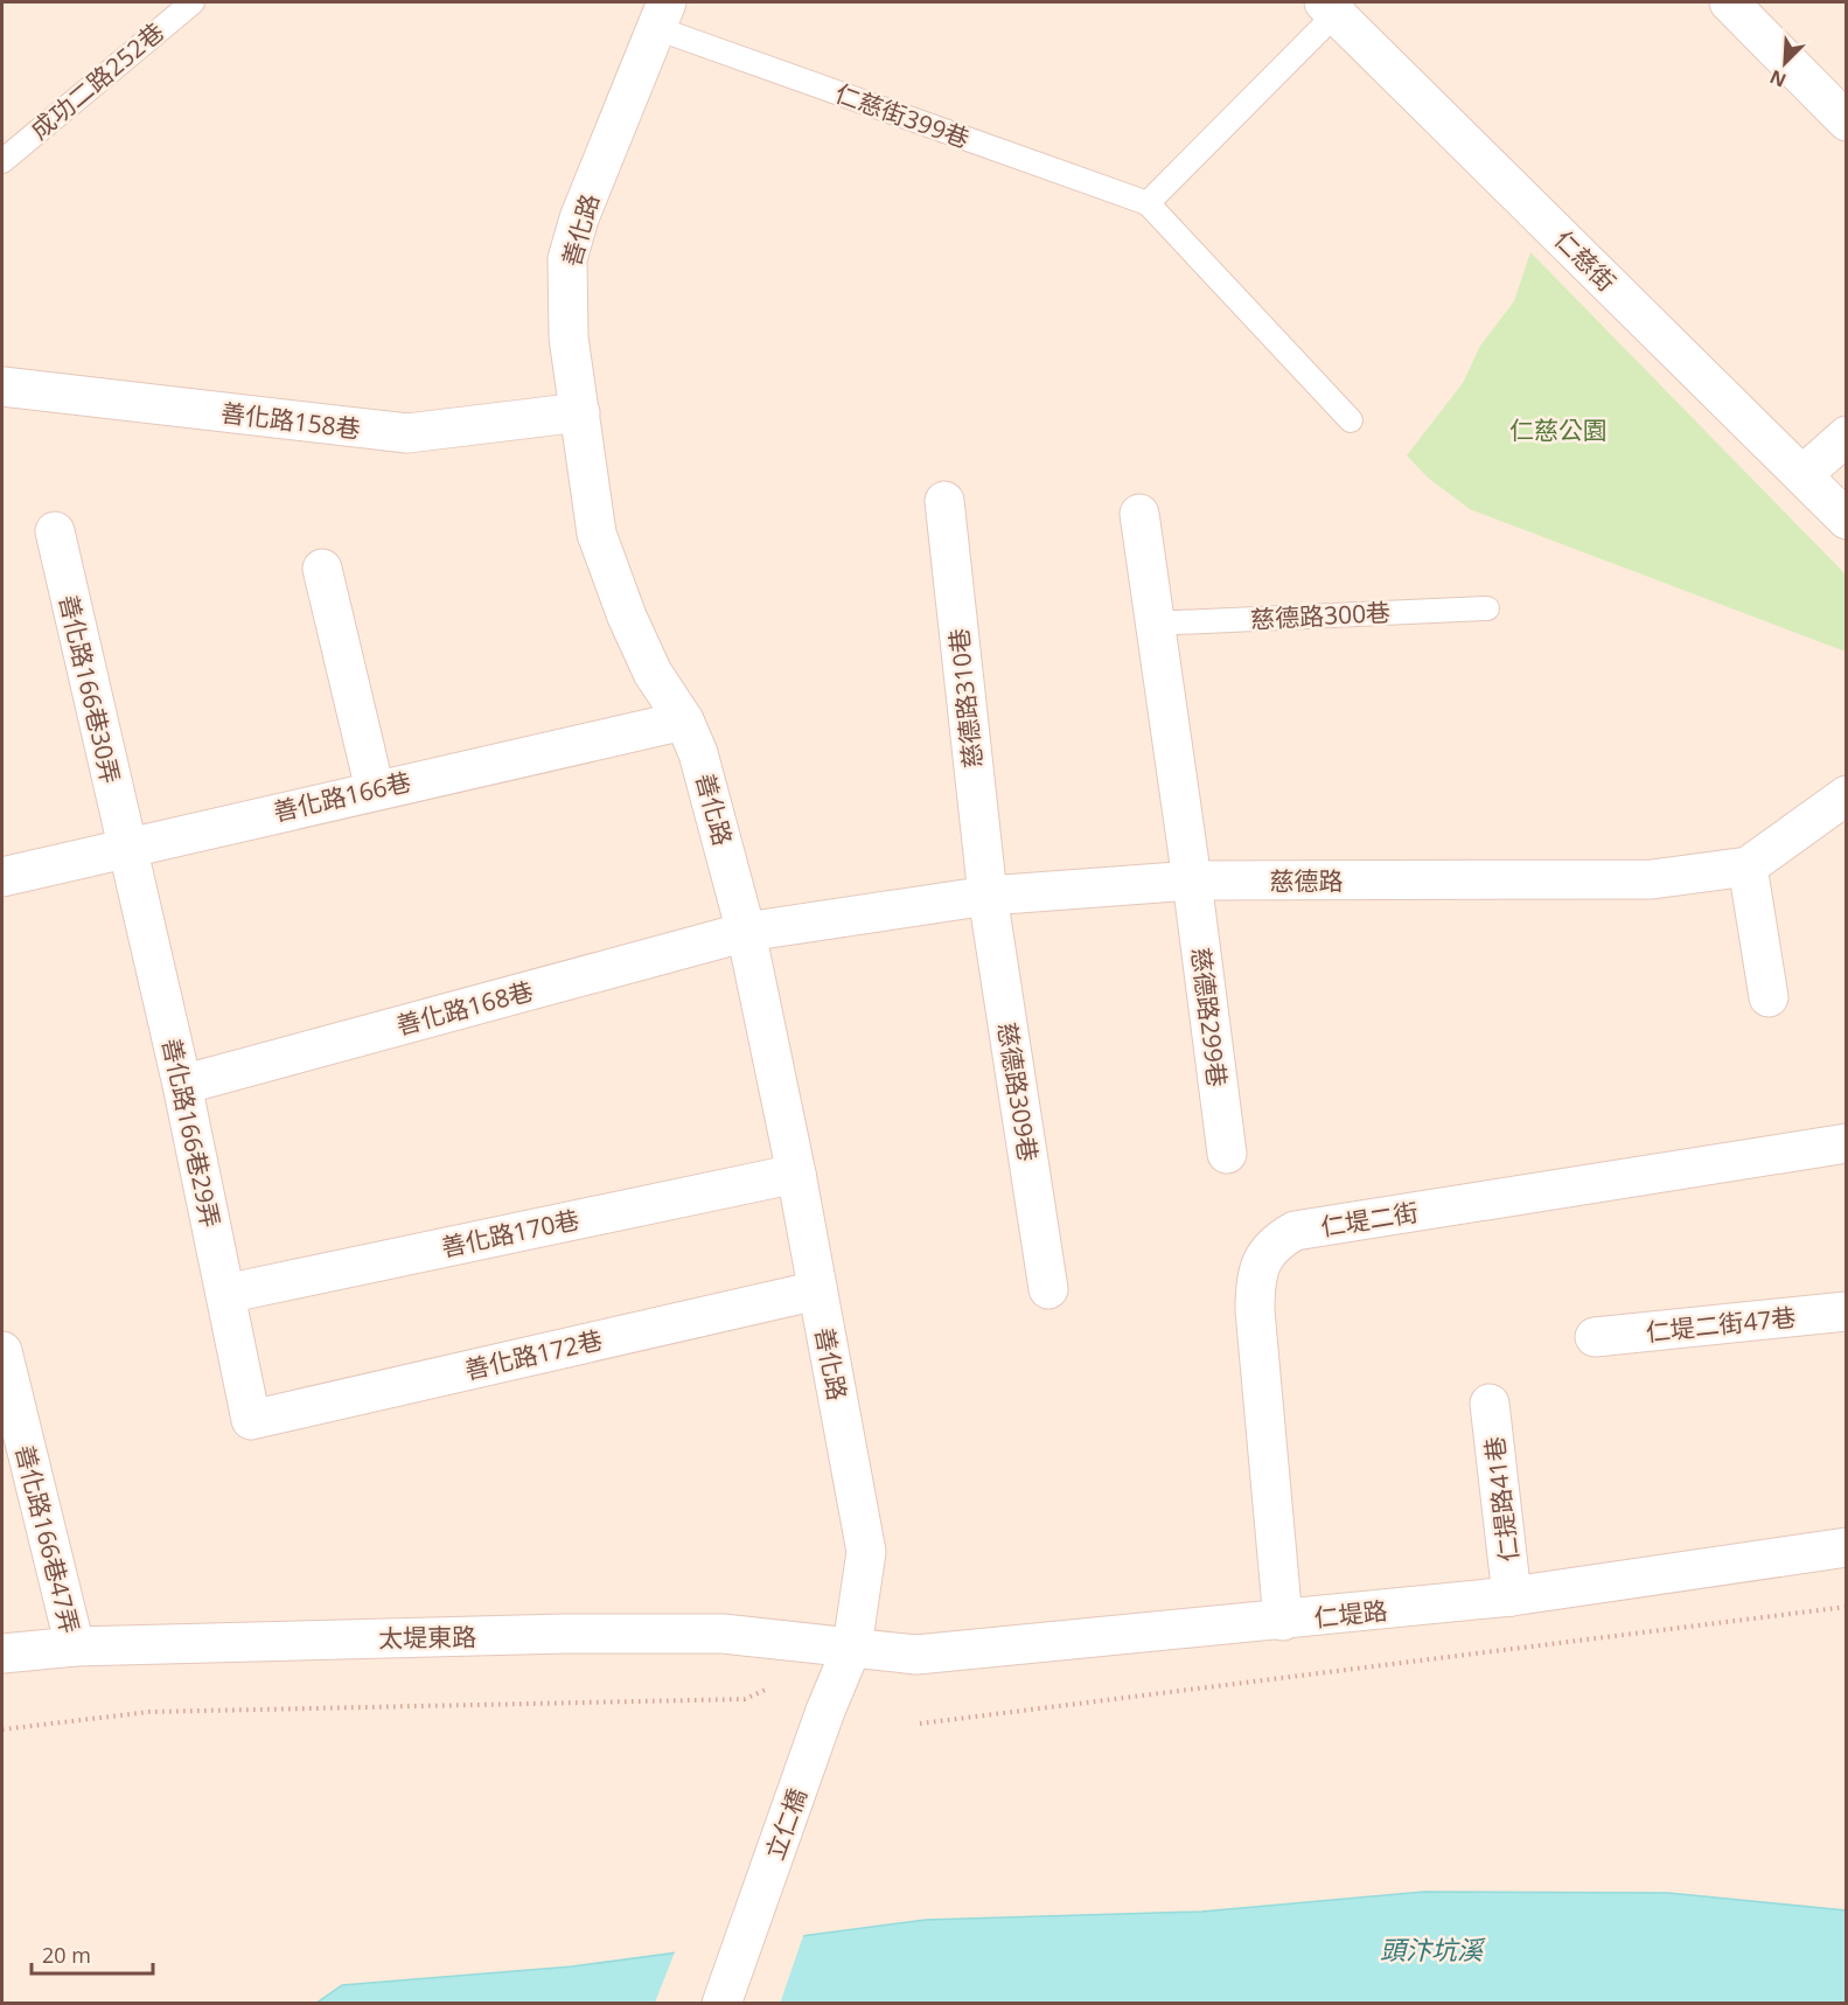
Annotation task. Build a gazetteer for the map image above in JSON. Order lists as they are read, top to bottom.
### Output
{
  "streets": {
    "street": [
      "善化路",
      "仁慈街",
      "善化路158巷",
      "善化路166巷30弄",
      "慈德路310巷",
      "善化路166巷",
      "慈德路",
      "善化路168巷",
      "慈德路299巷",
      "慈德路309巷",
      "善化路166巷29弄",
      "仁堤二街",
      "善化路170巷",
      "仁堤二街47巷",
      "善化路172巷",
      "仁提路41巷",
      "善化路166巷47弄",
      "仁堤路",
      "太堤東路",
      "立仁橋"
    ],
    "lane": ["成功二路252巷", "仁慈街399巷", "慈德路300巷"]
  },
  "crossings": [
    ["仁慈街399巷", "善化路"],
    ["善化路", "善化路158巷"],
    ["善化路", "善化路166巷"],
    ["善化路", "慈德路"],
    ["善化路", "善化路168巷"],
    ["善化路", "善化路170巷"],
    ["善化路", "善化路172巷"],
    ["善化路", "仁堤路"],
    ["善化路", "太堤東路"],
    ["善化路", "立仁橋"],
    ["善化路166巷30弄", "善化路166巷"],
    ["善化路166巷30弄", "善化路166巷29弄"],
    ["慈德路310巷", "慈德路"],
    ["慈德路310巷", "慈德路309巷"],
    ["善化路166巷", "善化路166巷29弄"],
    ["慈德路", "善化路168巷"],
    ["慈德路", "慈德路299巷"],
    ["慈德路", "慈德路309巷"],
    ["善化路168巷", "善化路166巷29弄"],
    ["善化路166巷29弄", "善化路170巷"],
    ["善化路166巷29弄", "善化路172巷"],
    ["仁堤二街", "仁堤路"],
    ["仁提路41巷", "仁堤路"],
    ["善化路166巷47弄", "太堤東路"],
    ["仁堤路", "太堤東路"],
    ["仁堤路", "立仁橋"],
    ["太堤東路", "立仁橋"]
  ],
  "water": ["頭汴坑溪"],
  "parks": ["仁慈公園"],
  "scale_bar": "20 m",
  "north": "bottom left"
}
